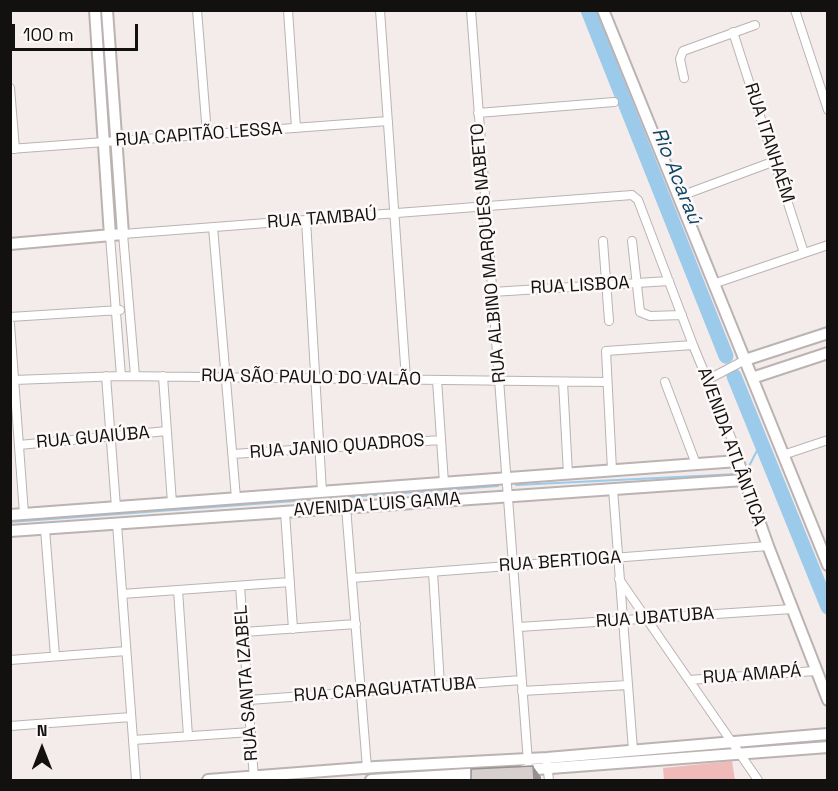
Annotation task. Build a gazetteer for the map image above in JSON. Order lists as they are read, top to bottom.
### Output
{
  "streets": {
    "street": [
      "RUA CAPITÃO LESSA",
      "RUA ITANHAÉM",
      "RUA TAMBAÚ",
      "RUA ALBINO MARQUES NABETO",
      "RUA LISBOA",
      "RUA SÃO PAULO DO VALÃO",
      "RUA GUAIÚBA",
      "RUA JANIO QUADROS",
      "AVENIDA ATLÂNTICA",
      "AVENIDA LUIS GAMA",
      "RUA BERTIOGA",
      "RUA UBATUBA",
      "RUA AMAPÁ",
      "RUA SANTA IZABEL",
      "RUA CARAGUATATUBA"
    ]
  },
  "crossings": [
    ["RUA TAMBAÚ", "RUA ALBINO MARQUES NABETO"],
    ["RUA TAMBAÚ", "AVENIDA ATLÂNTICA"],
    ["RUA ALBINO MARQUES NABETO", "RUA LISBOA"],
    ["RUA ALBINO MARQUES NABETO", "RUA SÃO PAULO DO VALÃO"],
    ["RUA ALBINO MARQUES NABETO", "AVENIDA LUIS GAMA"],
    ["RUA ALBINO MARQUES NABETO", "RUA BERTIOGA"],
    ["RUA ALBINO MARQUES NABETO", "RUA UBATUBA"],
    ["RUA ALBINO MARQUES NABETO", "RUA CARAGUATATUBA"],
    ["RUA LISBOA", "AVENIDA ATLÂNTICA"],
    ["AVENIDA ATLÂNTICA", "AVENIDA LUIS GAMA"],
    ["AVENIDA ATLÂNTICA", "RUA BERTIOGA"],
    ["AVENIDA ATLÂNTICA", "RUA UBATUBA"],
    ["AVENIDA ATLÂNTICA", "RUA AMAPÁ"],
    ["RUA SANTA IZABEL", "RUA CARAGUATATUBA"]
  ],
  "water": ["Rio Acaraú"],
  "scale_bar": "100 m",
  "north": "top"
}
